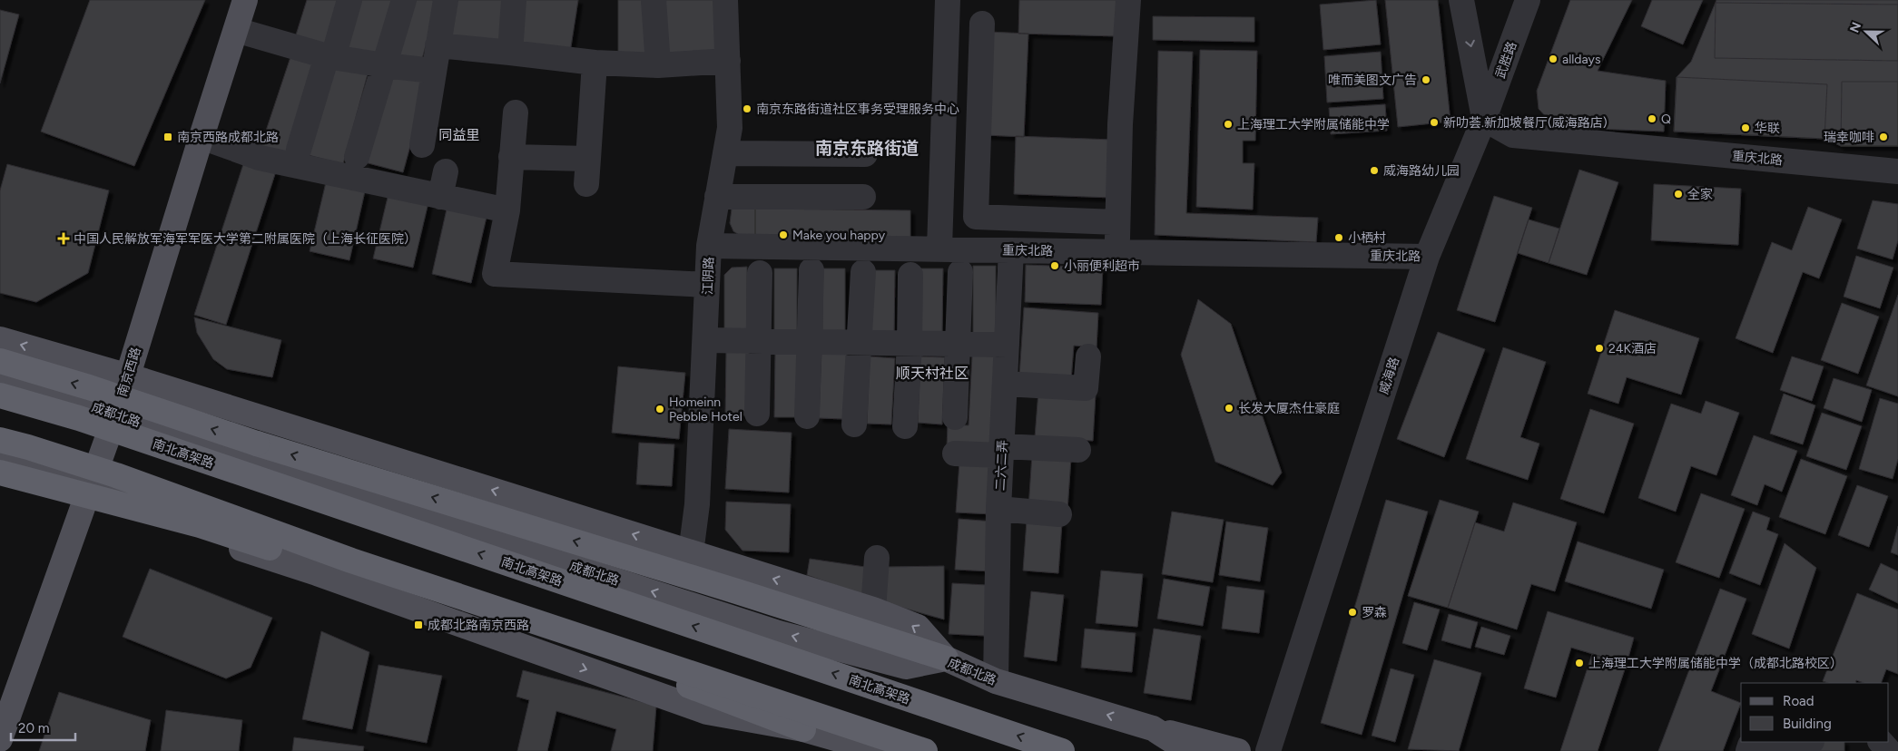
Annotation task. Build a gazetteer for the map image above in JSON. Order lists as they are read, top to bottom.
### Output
{
  "streets": {
    "highway": ["南北高架路"],
    "main road": ["南京西路", "成都北路"],
    "street": [
      "武胜路",
      "重庆北路",
      "江阴路",
      "威海路",
      "二六二弄"
    ]
  },
  "crossings": [
    ["武胜路", "重庆北路"],
    ["武胜路", "威海路"],
    ["重庆北路", "江阴路"],
    ["重庆北路", "威海路"],
    ["重庆北路", "二六二弄"],
    ["南京西路", "成都北路"],
    ["成都北路", "二六二弄"]
  ],
  "districts": ["同益里", "南京东路街道", "顺天村社区"],
  "places": {
    "other": [
      "alldays",
      "唯而美图文广告",
      "南京东路街道社区事务受理服务中心",
      "Q",
      "新叻荟.新加坡餐厅(威海路店)",
      "上海理工大学附属储能中学",
      "华联",
      "瑞幸咖啡",
      "威海路幼儿园",
      "全家",
      "Make you happy",
      "小栖村",
      "小丽便利超市",
      "24K酒店",
      "长发大厦杰仕豪庭",
      "Homeinn Pebble Hotel",
      "罗森",
      "上海理工大学附属储能中学（成都北路校区）"
    ],
    "transit": ["南京西路成都北路", "成都北路南京西路"],
    "health": ["中国人民解放军海军军医大学第二附属医院（上海长征医院）"]
  },
  "legend": ["Road", "Building"],
  "scale_bar": "20 m",
  "north": "left"
}
